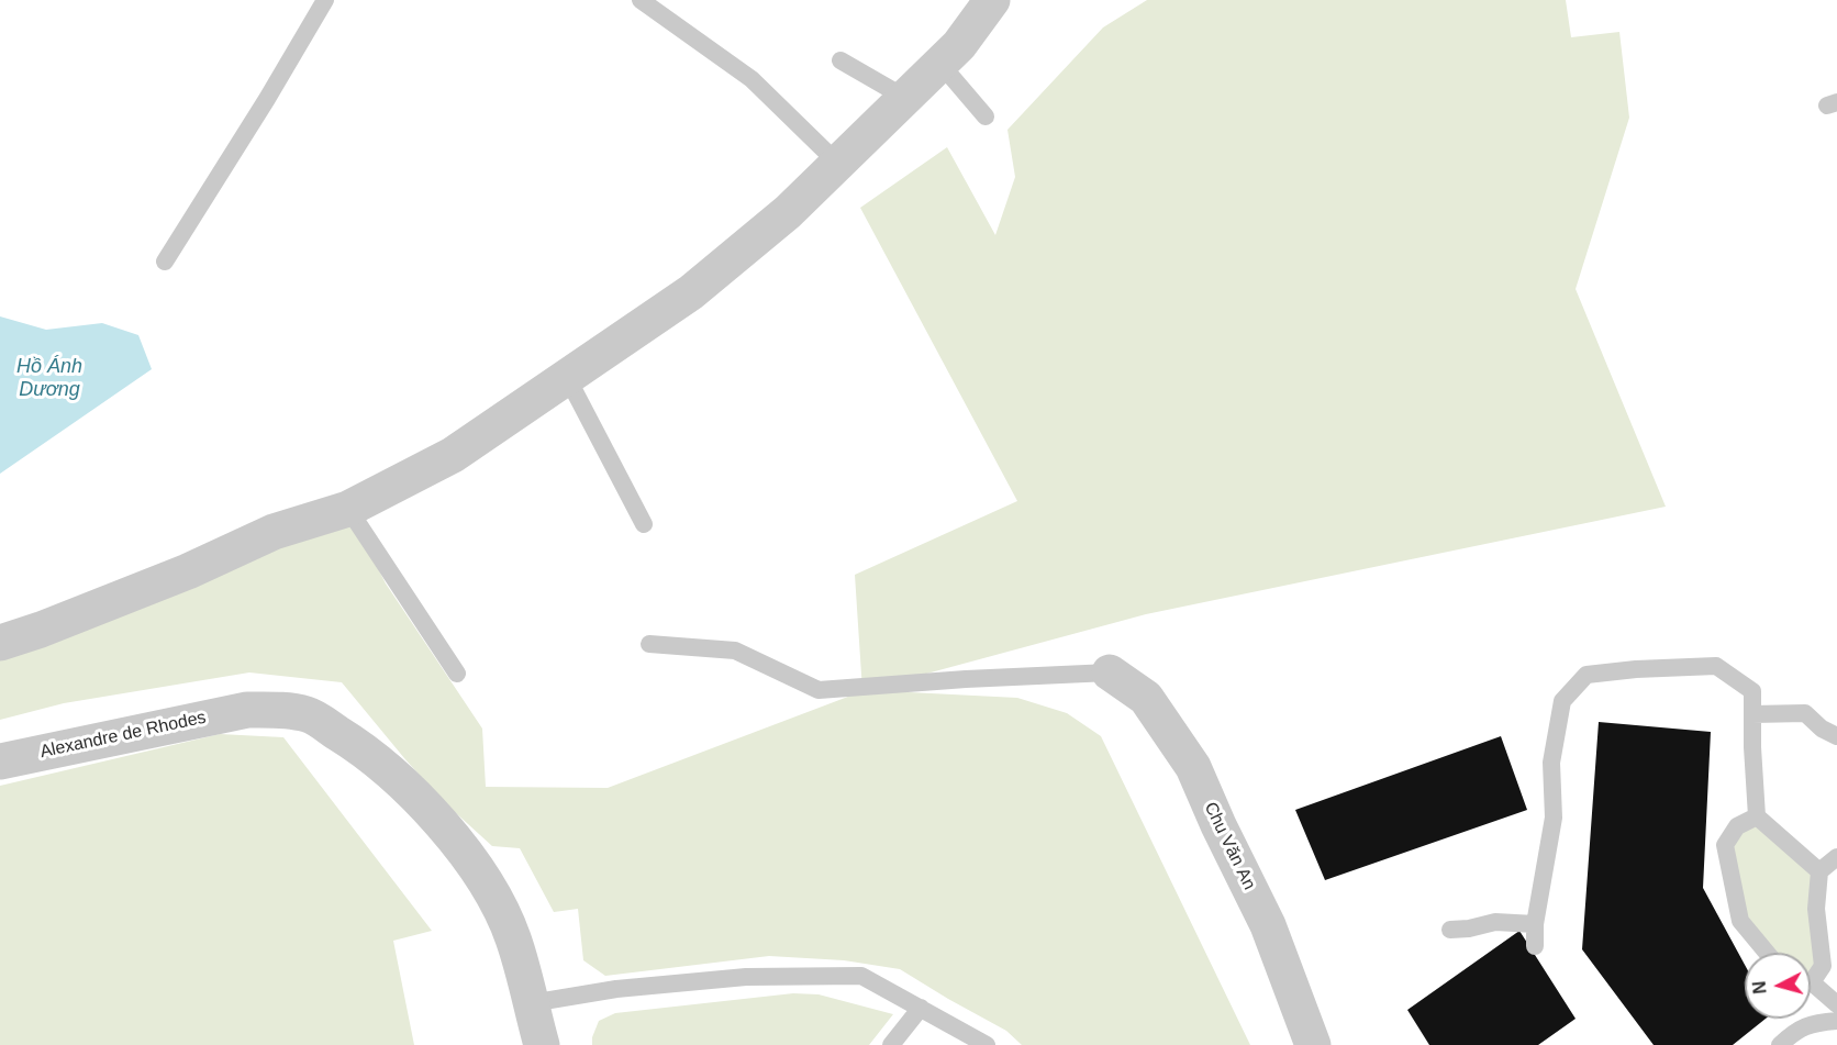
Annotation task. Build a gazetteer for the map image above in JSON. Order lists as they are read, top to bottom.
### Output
{
  "streets": {
    "street": ["Alexandre de Rhodes", "Chu Văn An"]
  },
  "water": ["Hồ Ánh Dương"],
  "north": "left"
}
